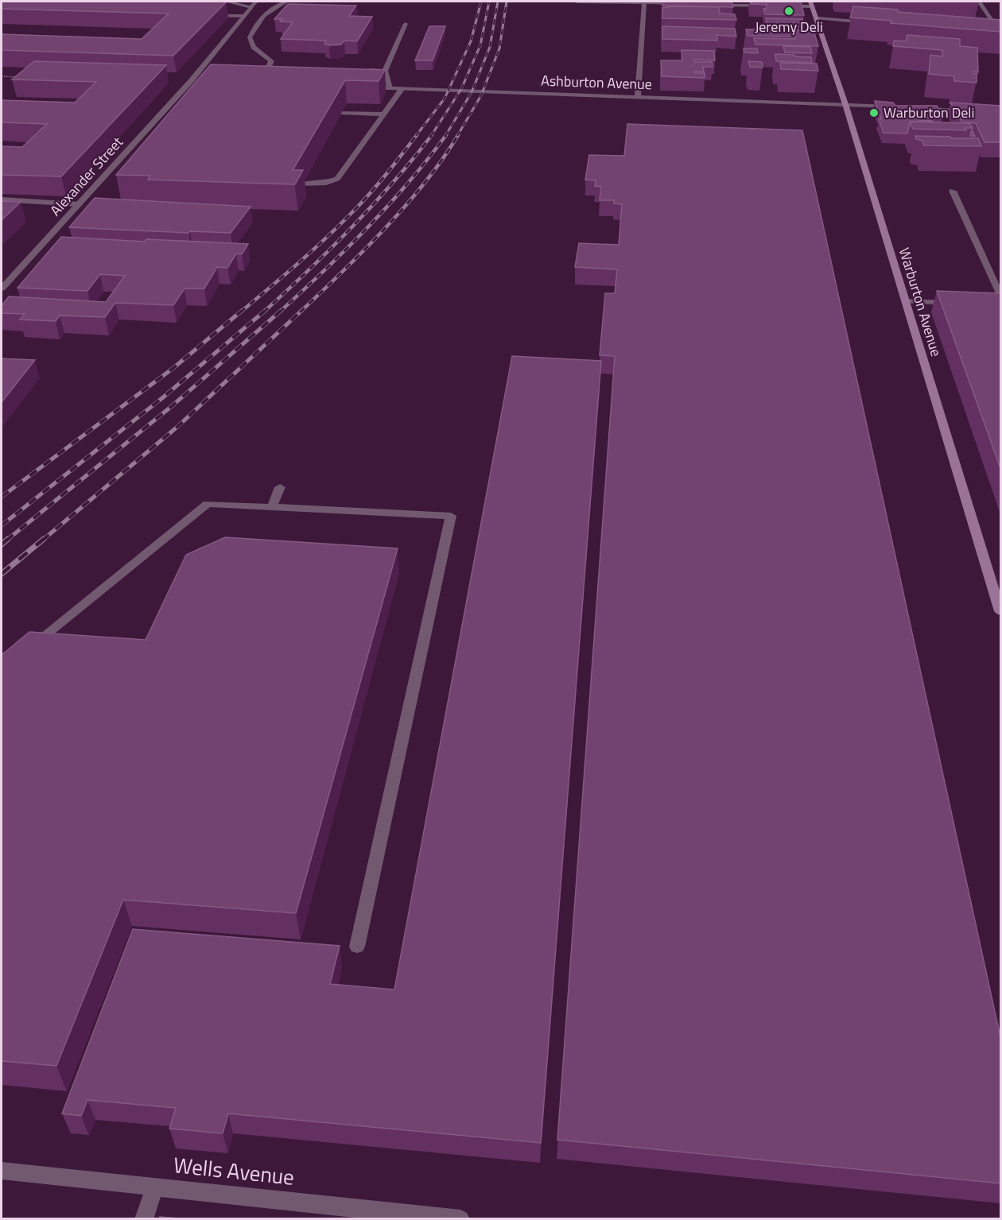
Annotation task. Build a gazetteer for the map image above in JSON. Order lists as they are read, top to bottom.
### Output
{
  "streets": {
    "street": [
      "Ashburton Avenue",
      "Alexander Street",
      "Warburton Avenue",
      "Wells Avenue"
    ]
  },
  "crossings": [
    ["Ashburton Avenue", "Warburton Avenue"]
  ],
  "places": ["Jeremy Deli", "Warburton Deli"]
}
